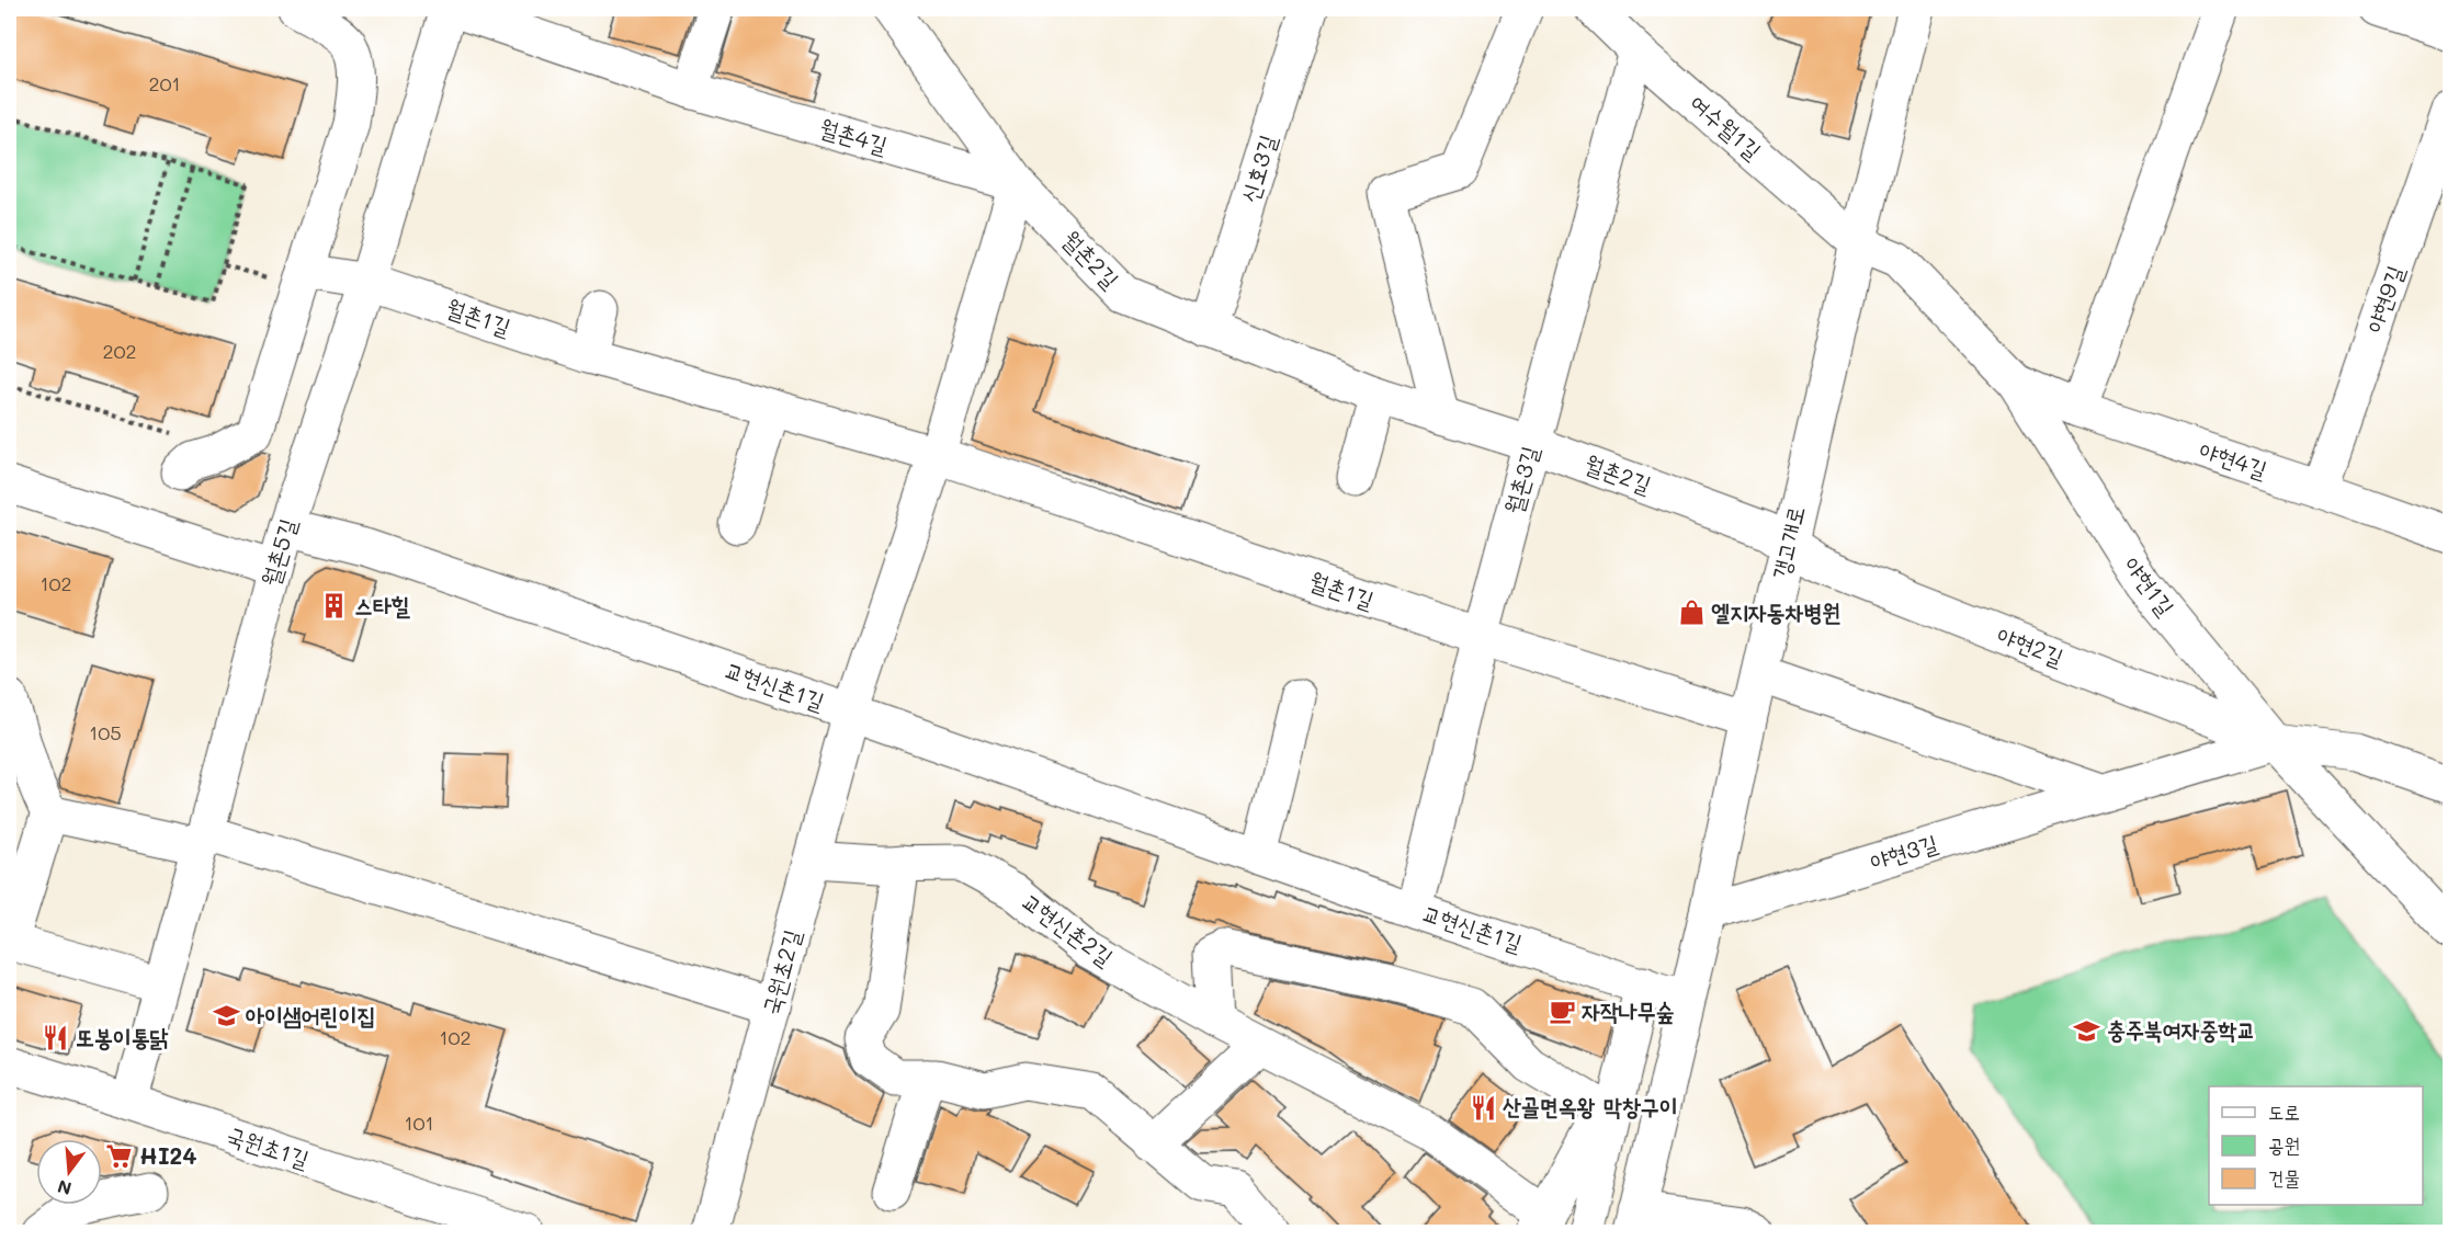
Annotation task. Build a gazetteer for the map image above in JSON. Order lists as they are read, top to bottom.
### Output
{
  "streets": {
    "street": [
      "여수월1길",
      "월촌4길",
      "신호3길",
      "월촌2길",
      "야현9길",
      "월촌1길",
      "야현4길",
      "월촌3길",
      "갱고개로",
      "월촌5길",
      "야현1길",
      "야현2길",
      "교현신촌1길",
      "야현3길",
      "교현신촌2길",
      "국원초2길",
      "국원초1길"
    ]
  },
  "crossings": [
    ["여수월1길", "월촌3길"],
    ["여수월1길", "갱고개로"],
    ["여수월1길", "야현1길"],
    ["월촌4길", "월촌2길"],
    ["월촌4길", "월촌5길"],
    ["신호3길", "월촌2길"],
    ["월촌2길", "월촌3길"],
    ["월촌2길", "갱고개로"],
    ["월촌2길", "야현2길"],
    ["야현9길", "야현4길"],
    ["월촌1길", "월촌3길"],
    ["월촌1길", "갱고개로"],
    ["월촌1길", "월촌5길"],
    ["야현4길", "야현1길"],
    ["월촌3길", "교현신촌1길"],
    ["갱고개로", "야현1길"],
    ["갱고개로", "야현2길"],
    ["갱고개로", "교현신촌1길"],
    ["갱고개로", "야현3길"],
    ["월촌5길", "교현신촌1길"],
    ["월촌5길", "국원초1길"],
    ["야현1길", "야현2길"],
    ["야현1길", "야현3길"],
    ["야현2길", "야현3길"],
    ["교현신촌1길", "국원초2길"],
    ["교현신촌2길", "국원초2길"]
  ],
  "places": {
    "building": ["스타힐"],
    "shop": ["엘지자동차병원"],
    "cafe": ["자작나무숲"],
    "school or university": ["아이샘어린이집", "충주북여자중학교"],
    "restaurant": ["또봉이통닭", "산골면옥왕 막창구이"],
    "supermarket": ["HI24"]
  },
  "house_numbers": [
    "201",
    "202",
    "102",
    "105",
    "102",
    "101"
  ],
  "legend": ["도로", "공원", "건물"],
  "north": "bottom"
}
